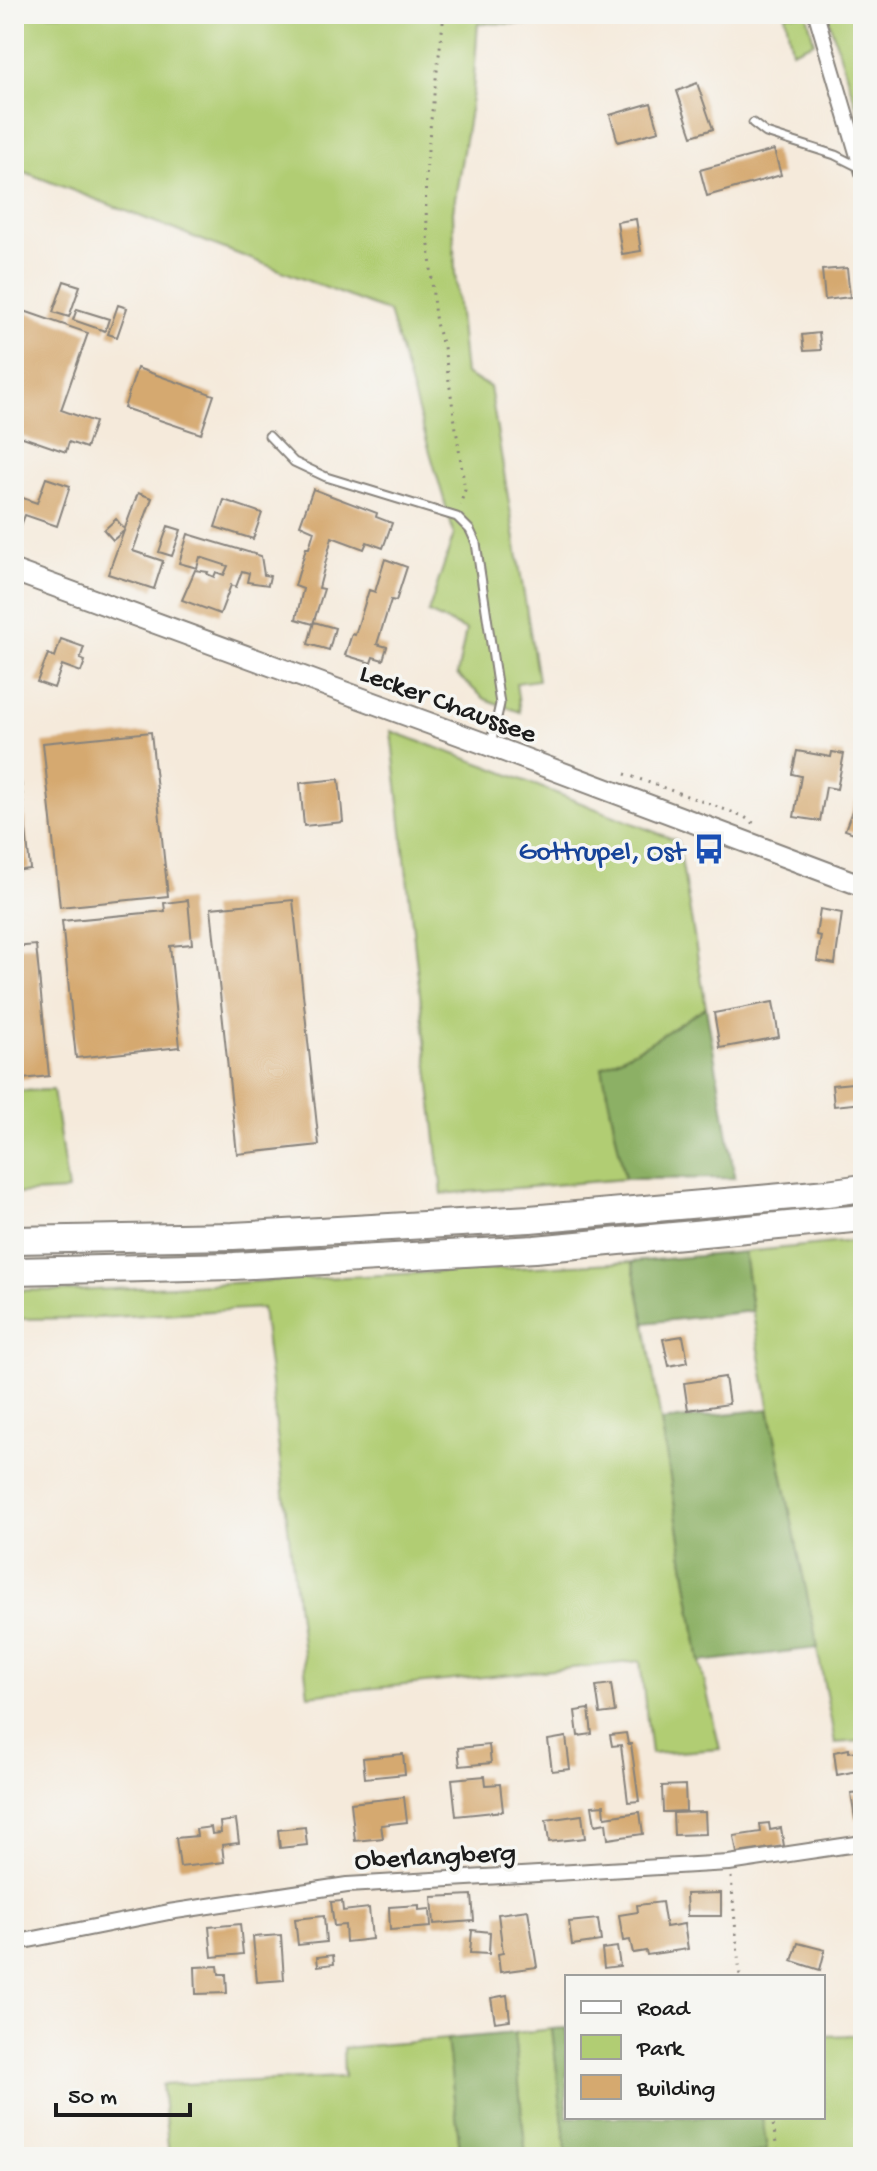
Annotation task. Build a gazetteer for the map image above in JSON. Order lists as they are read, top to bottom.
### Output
{
  "streets": {
    "street": ["Lecker Chaussee", "Oberlangberg"]
  },
  "places": {
    "bus stop": ["Gottrupel, Ost"]
  },
  "legend": ["Road", "Park", "Building"],
  "scale_bar": "50 m"
}
